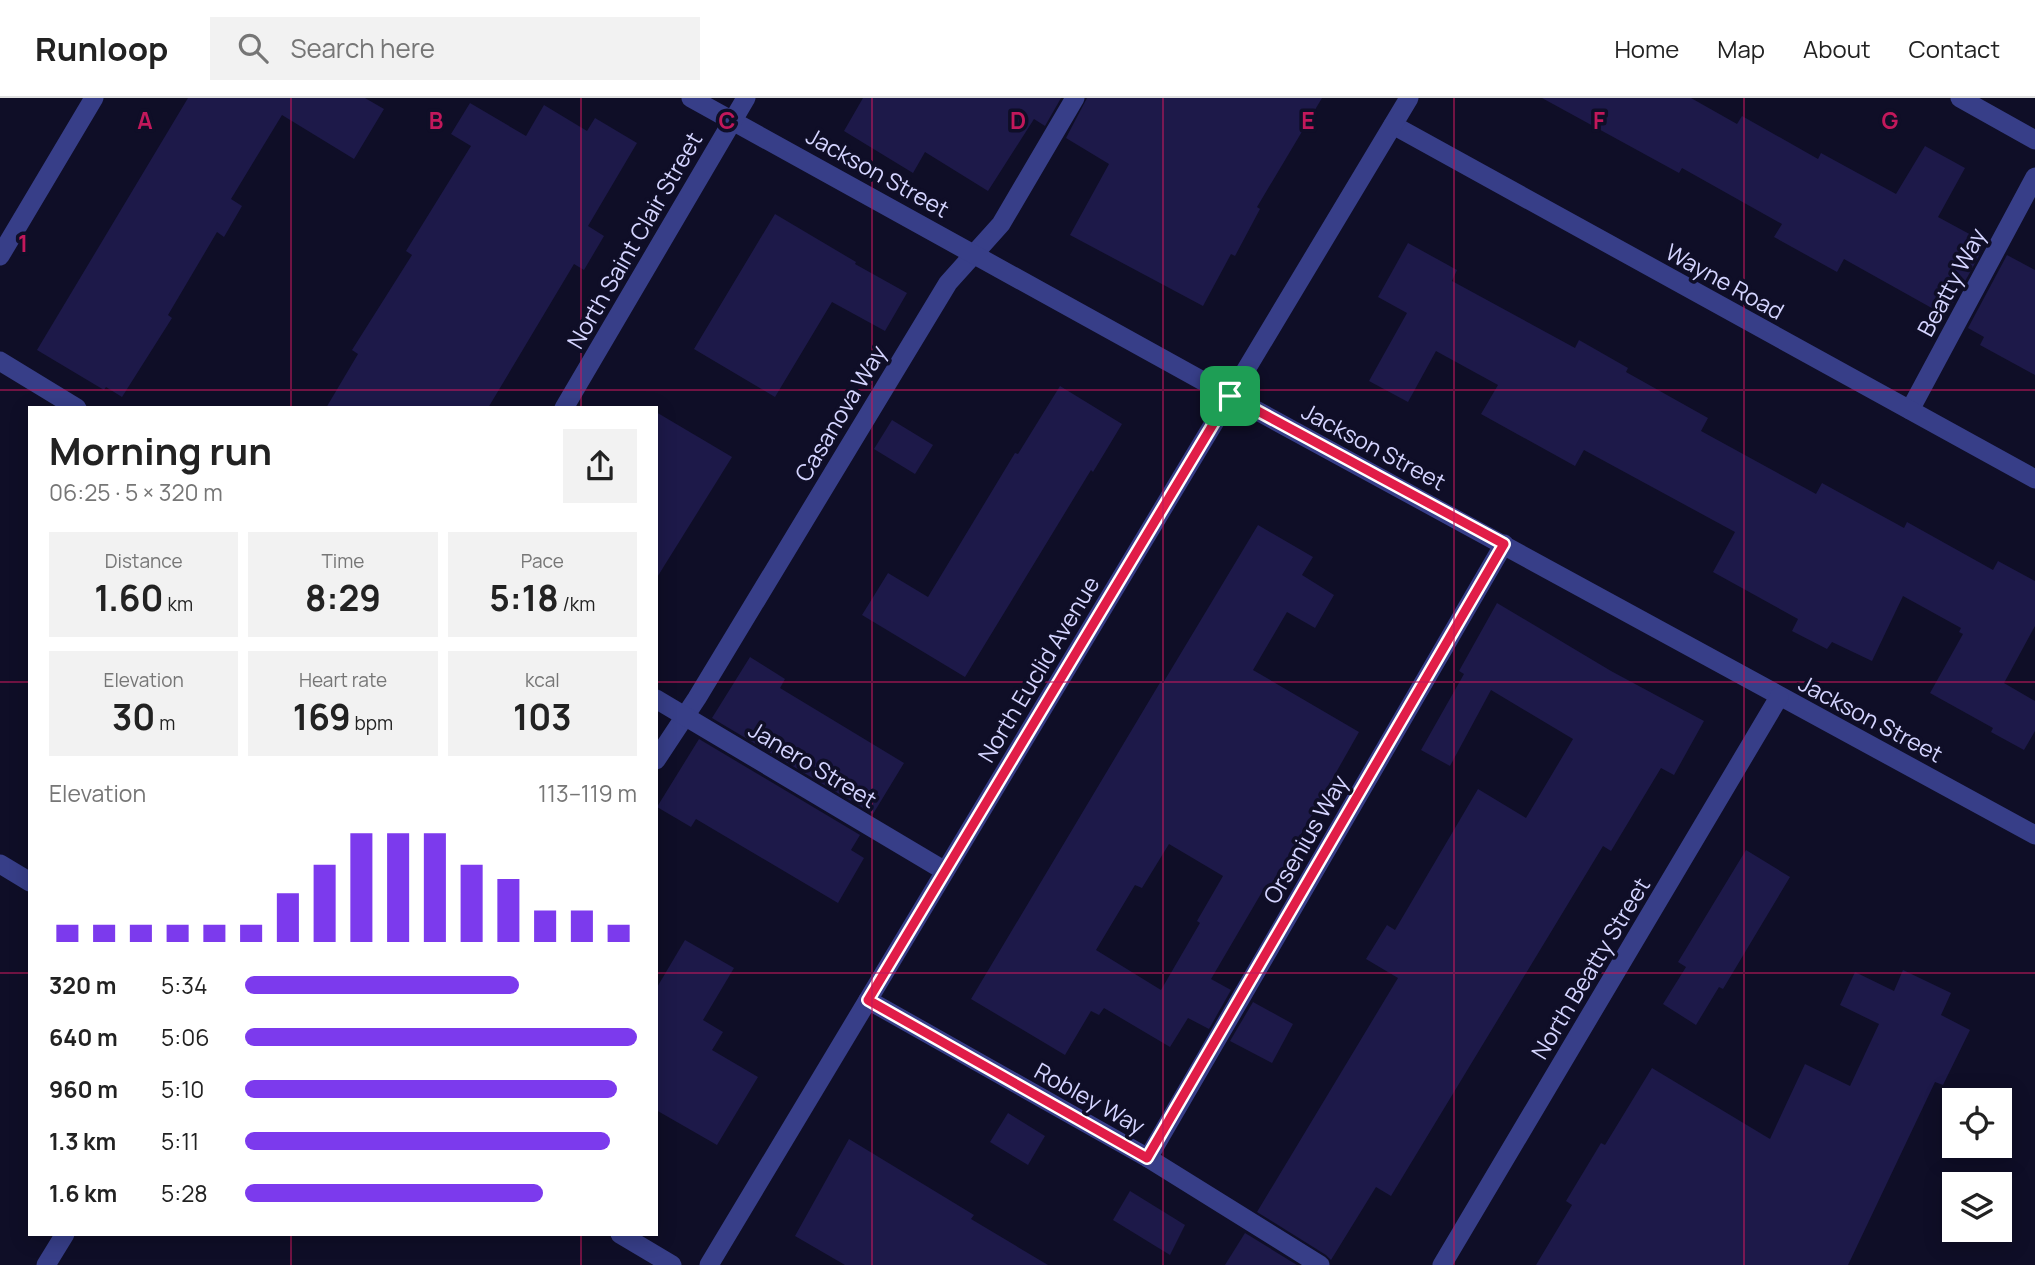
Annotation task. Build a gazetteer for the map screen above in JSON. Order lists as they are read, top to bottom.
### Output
{
  "streets": {
    "street": [
      "Jackson Street",
      "North Saint Clair Street",
      "Wayne Road",
      "Beatty Way",
      "Casanova Way",
      "North Euclid Avenue",
      "Janero Street",
      "Orsenius Way",
      "North Beatty Street",
      "Robley Way"
    ]
  },
  "crossings": [
    ["Jackson Street", "North Saint Clair Street"],
    ["Jackson Street", "Casanova Way"],
    ["Jackson Street", "North Euclid Avenue"],
    ["Jackson Street", "Orsenius Way"],
    ["Jackson Street", "North Beatty Street"],
    ["Wayne Road", "Beatty Way"],
    ["Wayne Road", "North Euclid Avenue"],
    ["Casanova Way", "Janero Street"],
    ["North Euclid Avenue", "Janero Street"],
    ["North Euclid Avenue", "Robley Way"],
    ["Orsenius Way", "Robley Way"]
  ],
  "page": {
    "header": "Runloop",
    "search": "Search here",
    "nav": [
      "Home",
      "Map",
      "About",
      "Contact"
    ],
    "heading": ["Morning run", "06:25 · 5 × 320 m"],
    "stats": [
      ["Distance", "1.60 km"],
      ["Time", "8:29"],
      ["Pace", "5:18 /km"],
      ["Elevation", "30 m"],
      ["Heart rate", "169 bpm"],
      ["kcal", "103"]
    ],
    "chart": ["Elevation", "113–119 m"],
    "list": [
      {
        "name": "320 m",
        "note": "5:34"
      },
      {
        "name": "640 m",
        "note": "5:06"
      },
      {
        "name": "960 m",
        "note": "5:10"
      },
      {
        "name": "1.3 km",
        "note": "5:11"
      },
      {
        "name": "1.6 km",
        "note": "5:28"
      }
    ]
  },
  "grid": {
    "columns": [
      "A",
      "B",
      "C",
      "D",
      "E",
      "F",
      "G"
    ],
    "rows": ["1"]
  }
}
